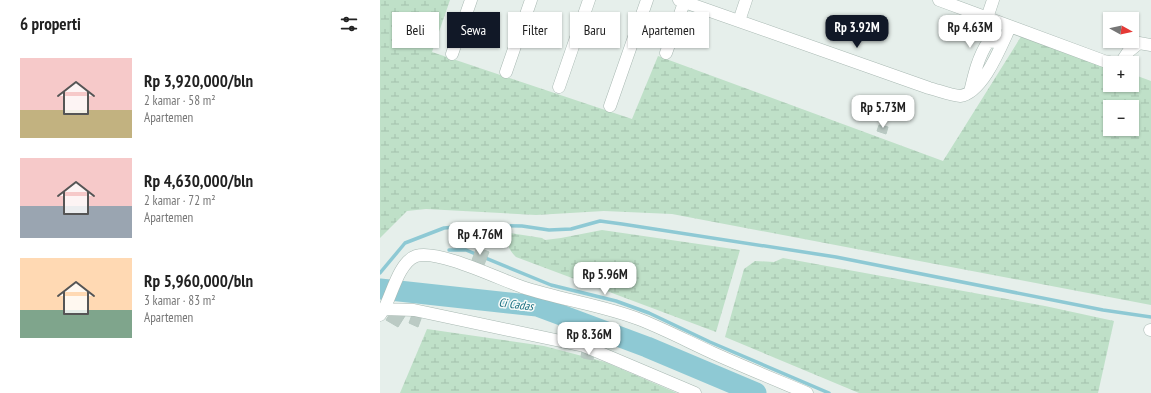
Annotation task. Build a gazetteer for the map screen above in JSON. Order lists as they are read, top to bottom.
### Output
{
  "water": ["Ci Cadas"],
  "north": "right",
  "page": {
    "heading": "6 properti",
    "map_buttons": ["+", "−"],
    "chip": [
      "Beli",
      "Sewa",
      "Filter",
      "Baru",
      "Apartemen"
    ],
    "price": [
      "Rp 3.92M",
      "Rp 4.63M",
      "Rp 5.73M",
      "Rp 4.76M",
      "Rp 5.96M",
      "Rp 8.36M"
    ],
    "list": [
      {
        "name": "Rp 3,920,000/bln",
        "note": "2 kamar · 58 m² · Apartemen"
      },
      {
        "name": "Rp 4,630,000/bln",
        "note": "2 kamar · 72 m² · Apartemen"
      },
      {
        "name": "Rp 5,960,000/bln",
        "note": "3 kamar · 83 m² · Apartemen"
      }
    ]
  }
}
